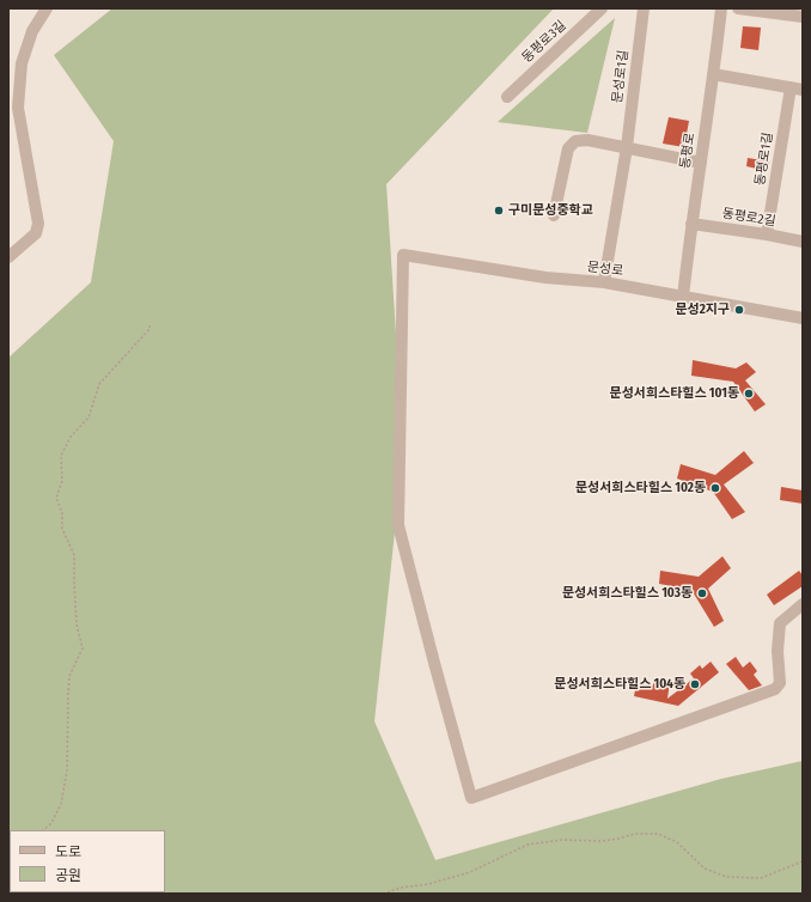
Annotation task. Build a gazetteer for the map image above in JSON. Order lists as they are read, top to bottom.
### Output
{
  "streets": {
    "street": [
      "동평로3길",
      "문성로1길",
      "동평로",
      "동평로1길",
      "동평로2길",
      "문성로"
    ]
  },
  "crossings": [
    ["문성로1길", "문성로"],
    ["동평로", "동평로2길"],
    ["동평로", "문성로"],
    ["동평로1길", "동평로2길"]
  ],
  "places": [
    "구미문성중학교",
    "문성2지구",
    "문성서희스타힐스 101동",
    "문성서희스타힐스 102동",
    "문성서희스타힐스 103동",
    "문성서희스타힐스 104동"
  ],
  "legend": ["도로", "공원"]
}
